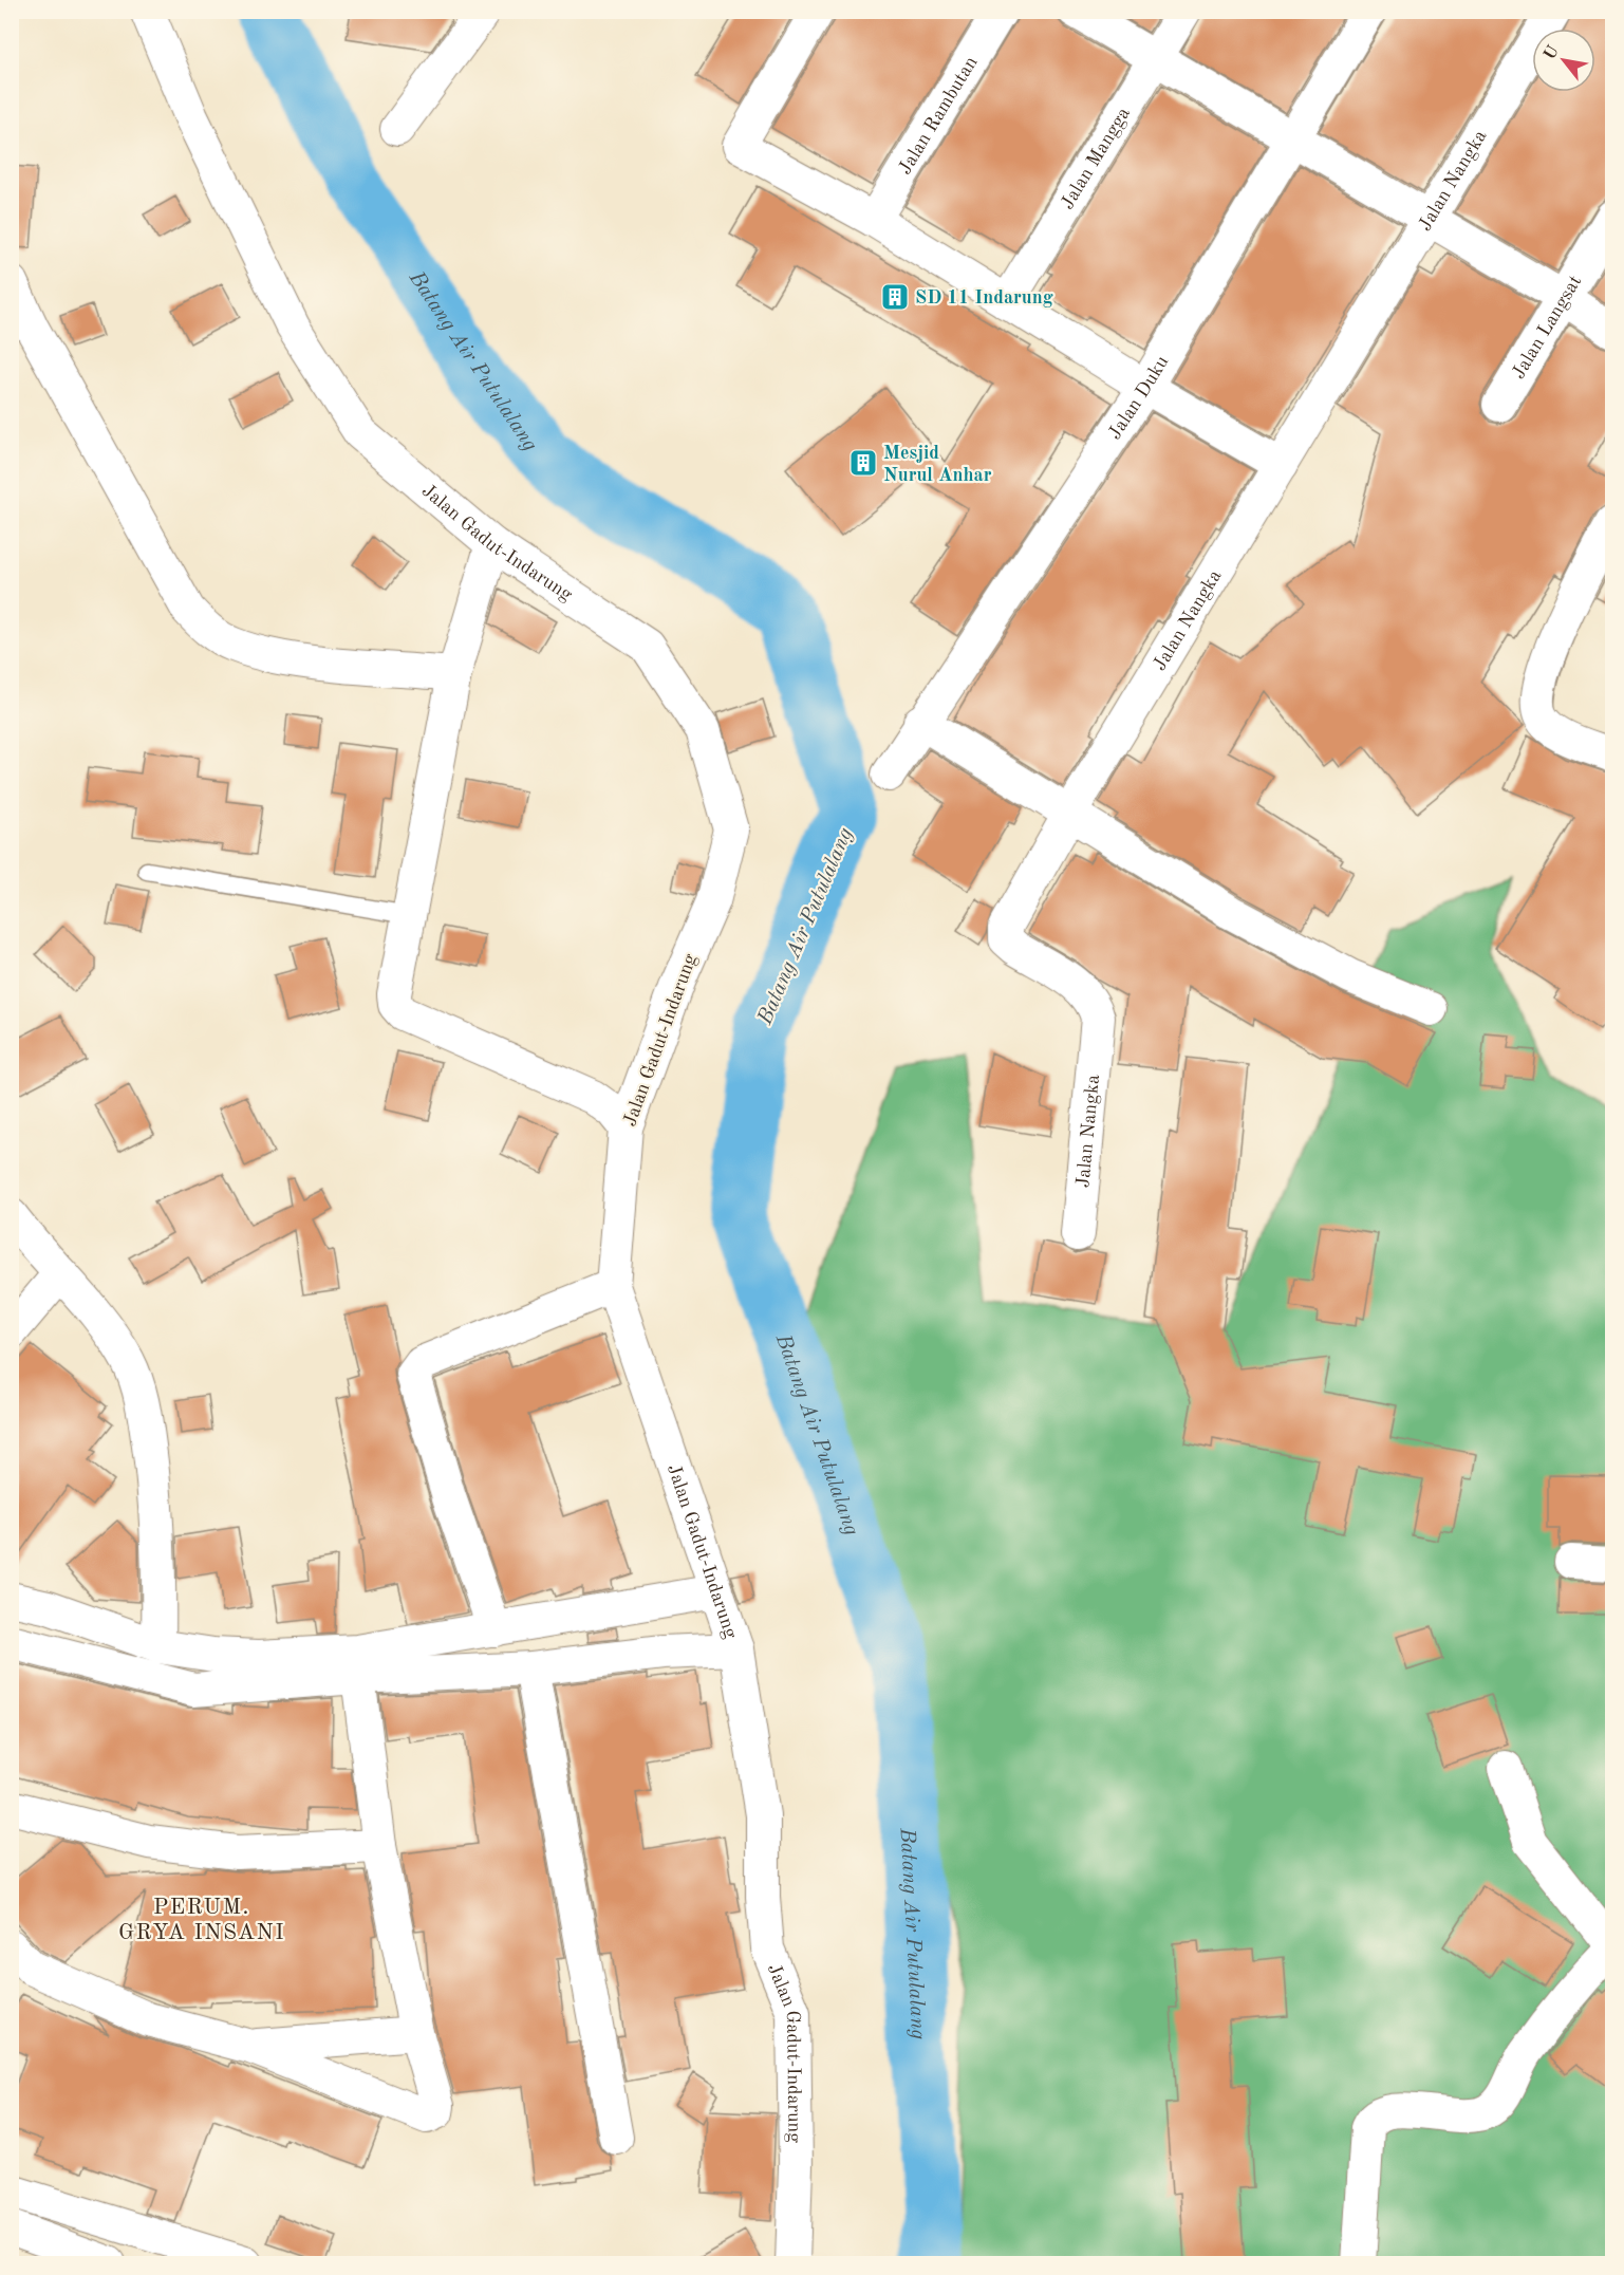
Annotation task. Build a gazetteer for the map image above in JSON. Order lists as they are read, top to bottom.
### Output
{
  "streets": {
    "street": [
      "Jalan Rambutan",
      "Jalan Mangga",
      "Jalan Nangka",
      "Jalan Langsat",
      "Jalan Duku",
      "Jalan Gadut-Indarung"
    ]
  },
  "districts": ["PERUM. GRYA INSANI"],
  "water": ["Batang Air Putulalang"],
  "places": {
    "building": ["SD 11 Indarung", "Mesjid Nurul Anhar"]
  },
  "north": "top left"
}
